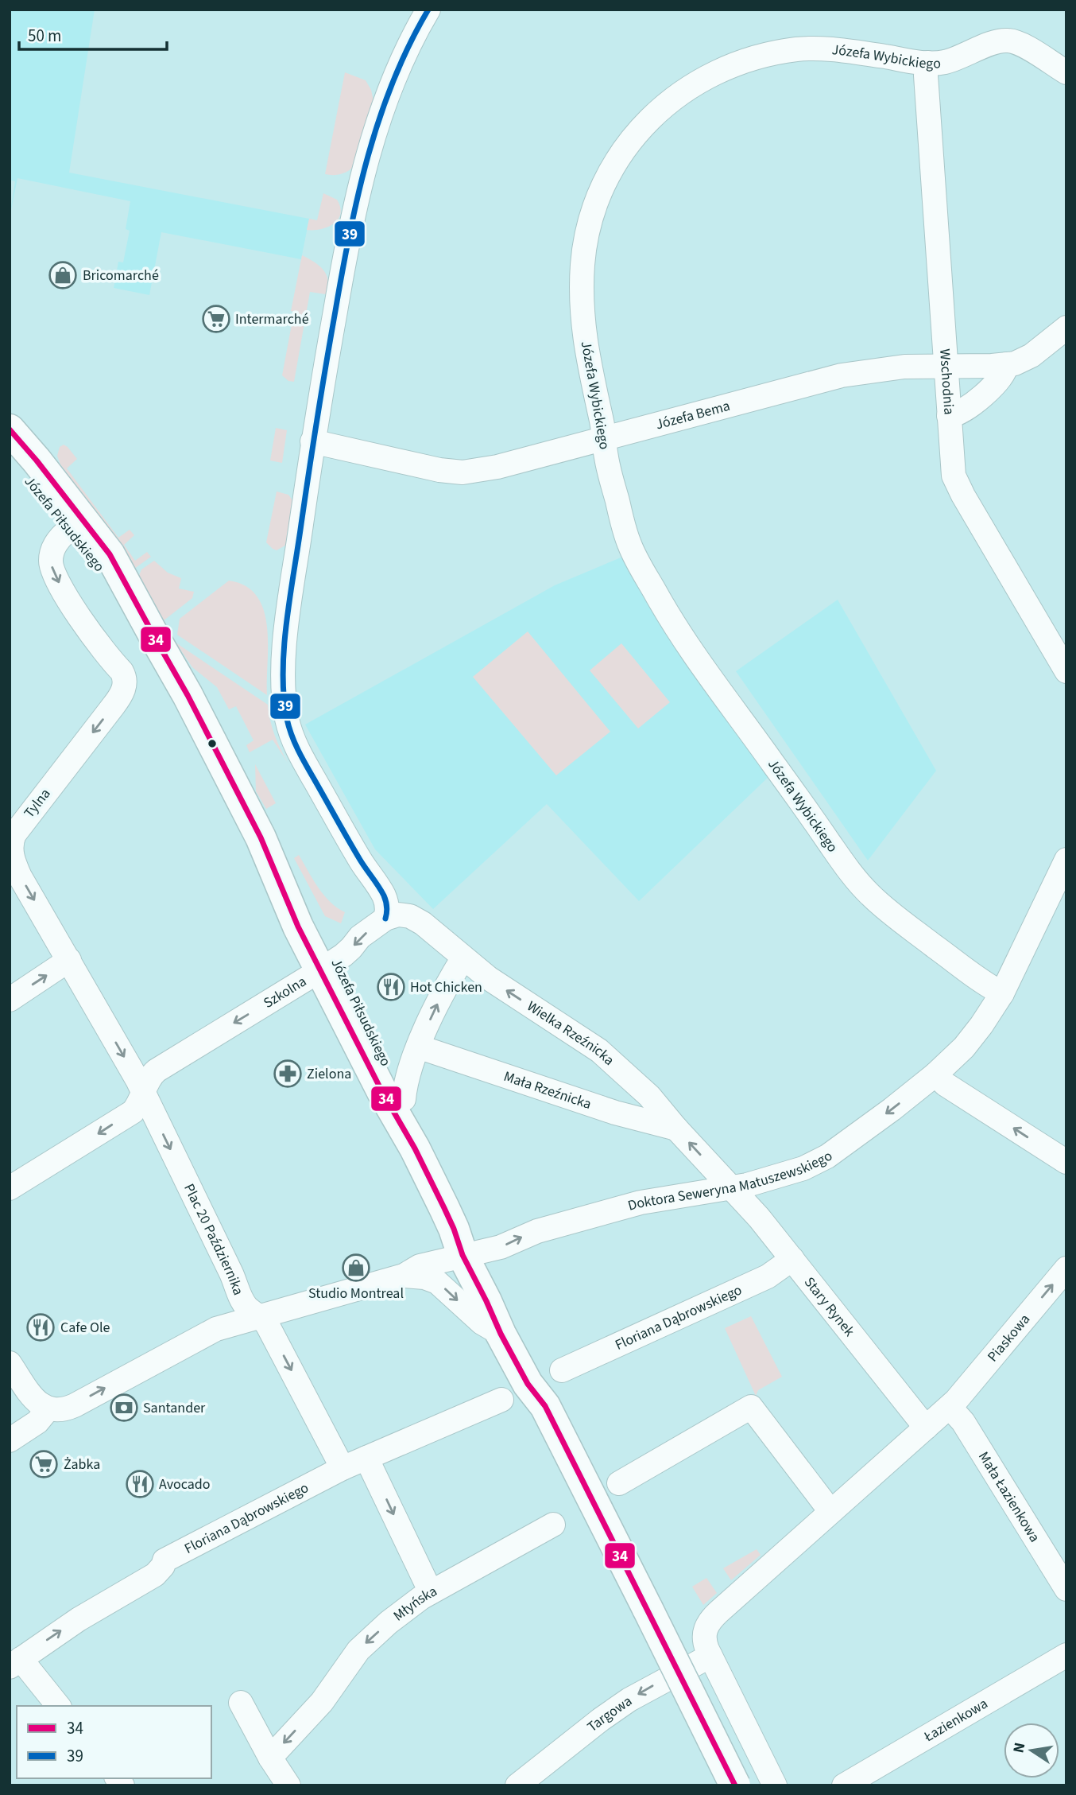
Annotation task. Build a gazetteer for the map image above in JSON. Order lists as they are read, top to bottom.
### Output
{
  "streets": {
    "street": [
      "Józefa Wybickiego",
      "Wschodnia",
      "Józefa Bema",
      "Józefa Piłsudskiego",
      "Tylna",
      "Szkolna",
      "Wielka Rzeźnicka",
      "Mała Rzeźnicka",
      "Doktora Seweryna Matuszewskiego",
      "Plac 20 Października",
      "Stary Rynek",
      "Floriana Dąbrowskiego",
      "Piaskowa",
      "Mała Łazienkowa",
      "Młyńska",
      "Targowa",
      "Łazienkowa"
    ]
  },
  "crossings": [
    ["Józefa Wybickiego", "Wschodnia"],
    ["Józefa Wybickiego", "Józefa Bema"],
    ["Józefa Wybickiego", "Doktora Seweryna Matuszewskiego"],
    ["Wschodnia", "Józefa Bema"],
    ["Józefa Piłsudskiego", "Tylna"],
    ["Józefa Piłsudskiego", "Szkolna"],
    ["Józefa Piłsudskiego", "Doktora Seweryna Matuszewskiego"],
    ["Tylna", "Szkolna"],
    ["Tylna", "Plac 20 Października"],
    ["Szkolna", "Wielka Rzeźnicka"],
    ["Szkolna", "Plac 20 Października"],
    ["Wielka Rzeźnicka", "Mała Rzeźnicka"],
    ["Wielka Rzeźnicka", "Doktora Seweryna Matuszewskiego"],
    ["Wielka Rzeźnicka", "Stary Rynek"],
    ["Doktora Seweryna Matuszewskiego", "Plac 20 Października"],
    ["Doktora Seweryna Matuszewskiego", "Stary Rynek"],
    ["Plac 20 Października", "Floriana Dąbrowskiego"],
    ["Stary Rynek", "Floriana Dąbrowskiego"],
    ["Piaskowa", "Mała Łazienkowa"]
  ],
  "one_way": [
    "Szkolna",
    "Wielka Rzeźnicka",
    "Plac 20 Października",
    "Piaskowa",
    "Młyńska",
    "Targowa"
  ],
  "places": {
    "shop": ["Bricomarché", "Studio Montreal"],
    "supermarket": ["Intermarché", "Żabka"],
    "restaurant": ["Hot Chicken", "Cafe Ole", "Avocado"],
    "pharmacy": ["Zielona"],
    "bank": ["Santander"]
  },
  "lines": ["transit line 39", "transit line 34"],
  "legend": ["34", "39"],
  "scale_bar": "50 m",
  "north": "left"
}
